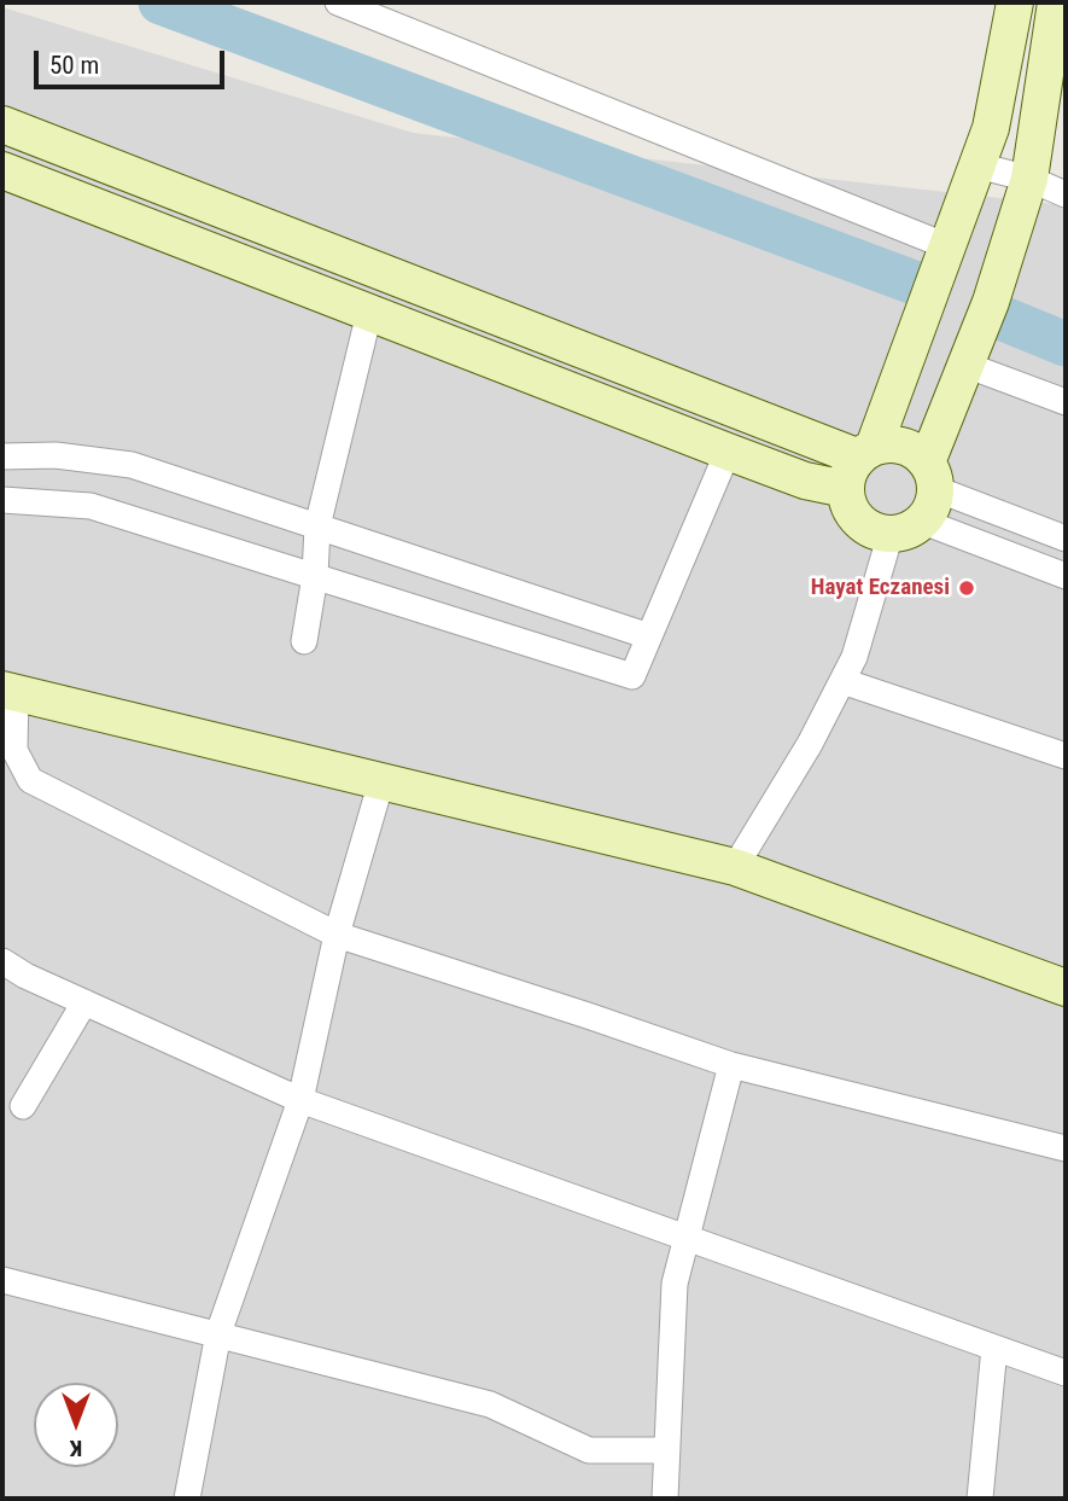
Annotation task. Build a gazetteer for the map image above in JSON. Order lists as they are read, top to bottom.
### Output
{
  "places": ["Hayat Eczanesi"],
  "scale_bar": "50 m",
  "north": "bottom"
}
